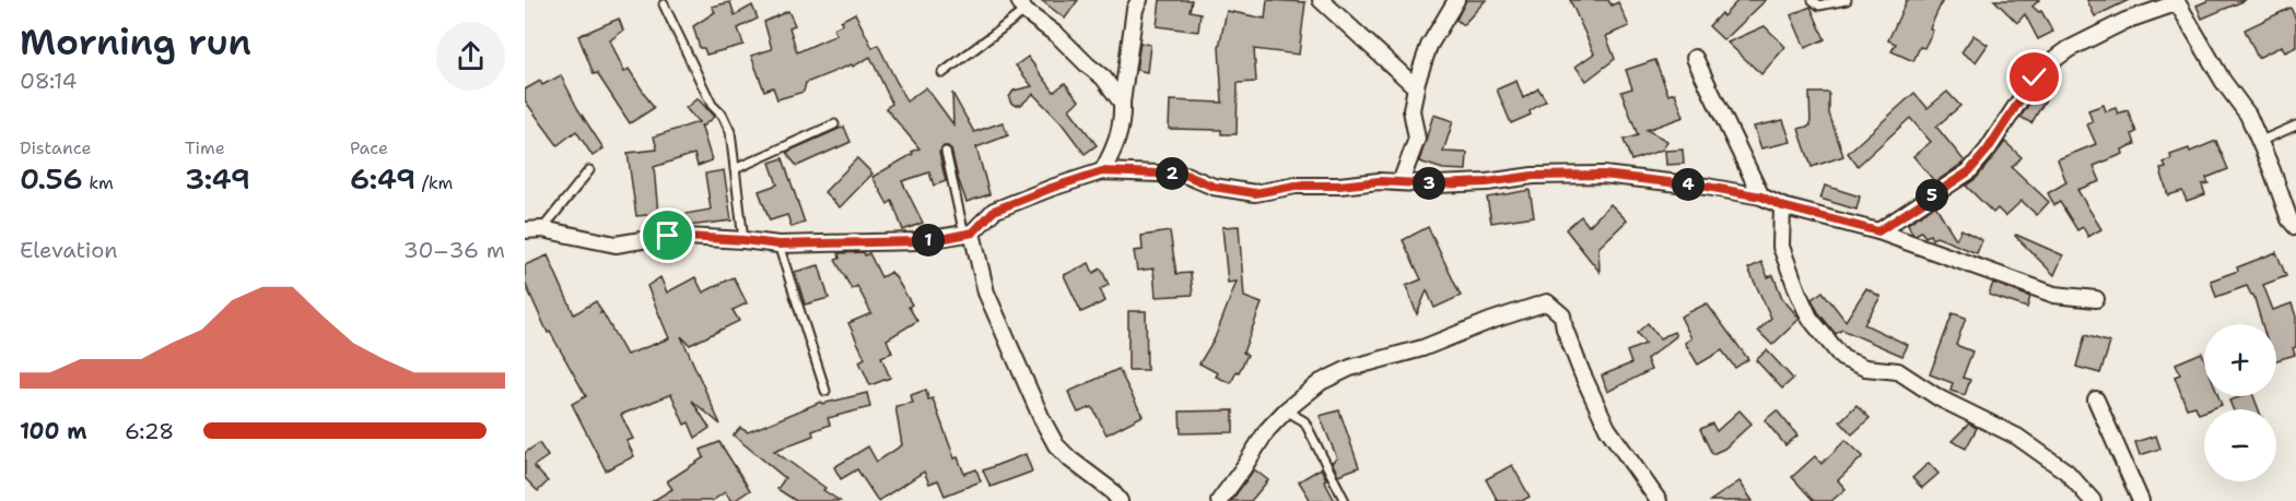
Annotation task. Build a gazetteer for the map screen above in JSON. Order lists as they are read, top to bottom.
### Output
{
  "page": {
    "heading": ["Morning run", "08:14"],
    "stats": [
      ["Distance", "0.56 km"],
      ["Time", "3:49"],
      ["Pace", "6:49 /km"]
    ],
    "pins": [
      "2",
      "3",
      "4",
      "5",
      "1"
    ],
    "chart": ["Elevation", "30–36 m"],
    "map_buttons": ["+", "−"],
    "list": [
      {
        "name": "100 m",
        "note": "6:28"
      }
    ]
  }
}
